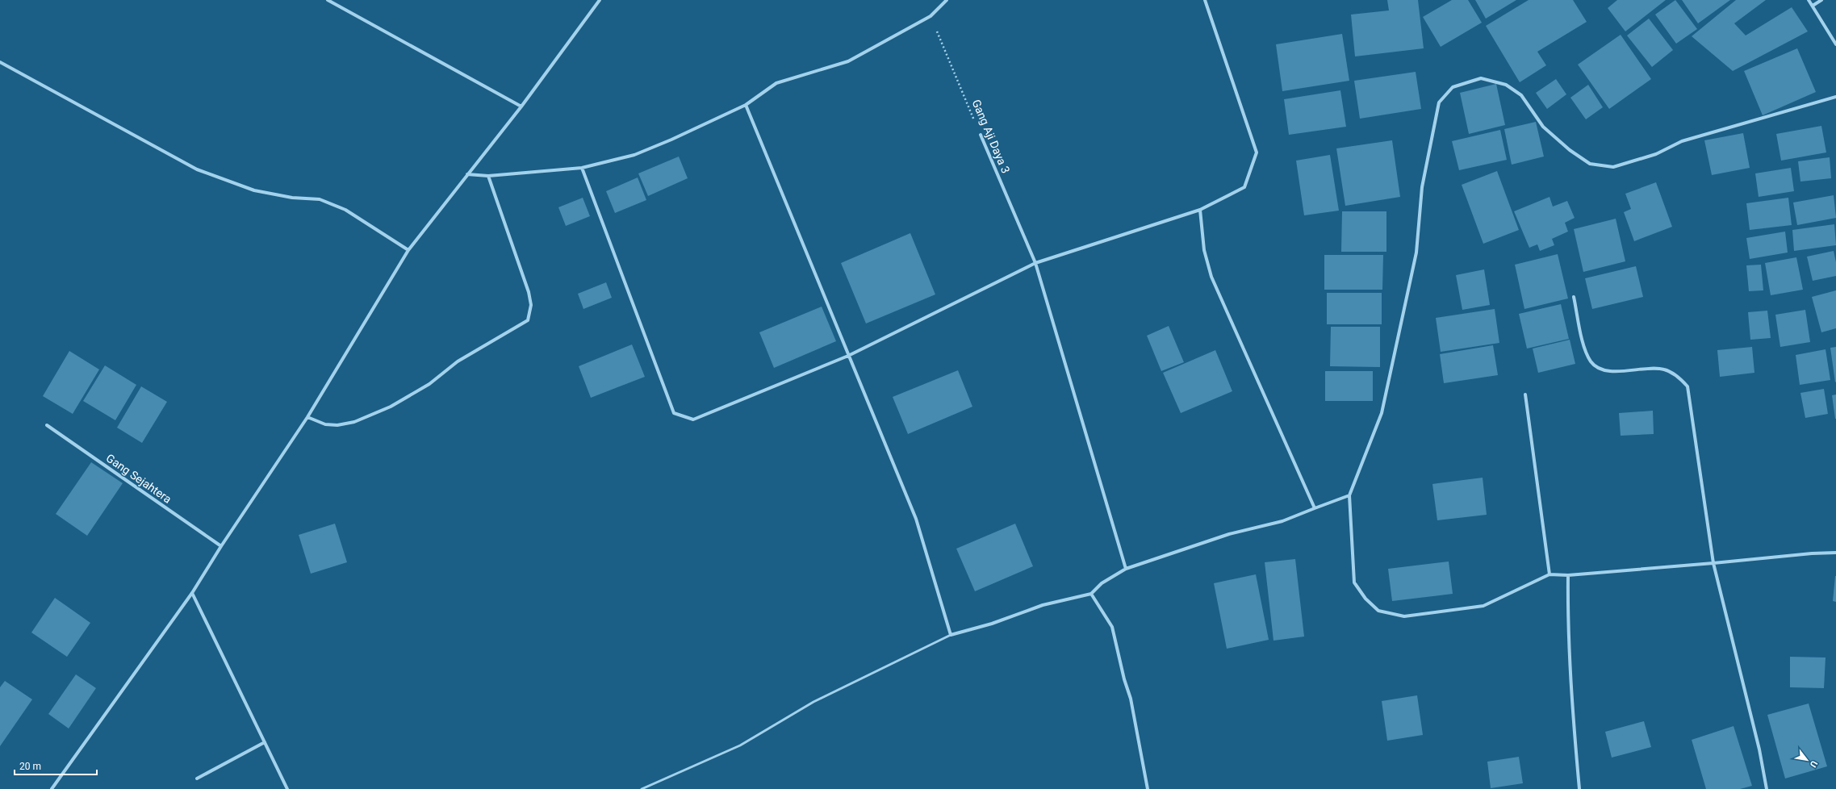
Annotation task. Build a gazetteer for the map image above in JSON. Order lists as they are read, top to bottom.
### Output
{
  "streets": {
    "street": ["Gang Aji Daya 3", "Gang Sejahtera"]
  },
  "scale_bar": "20 m",
  "north": "bottom right"
}
